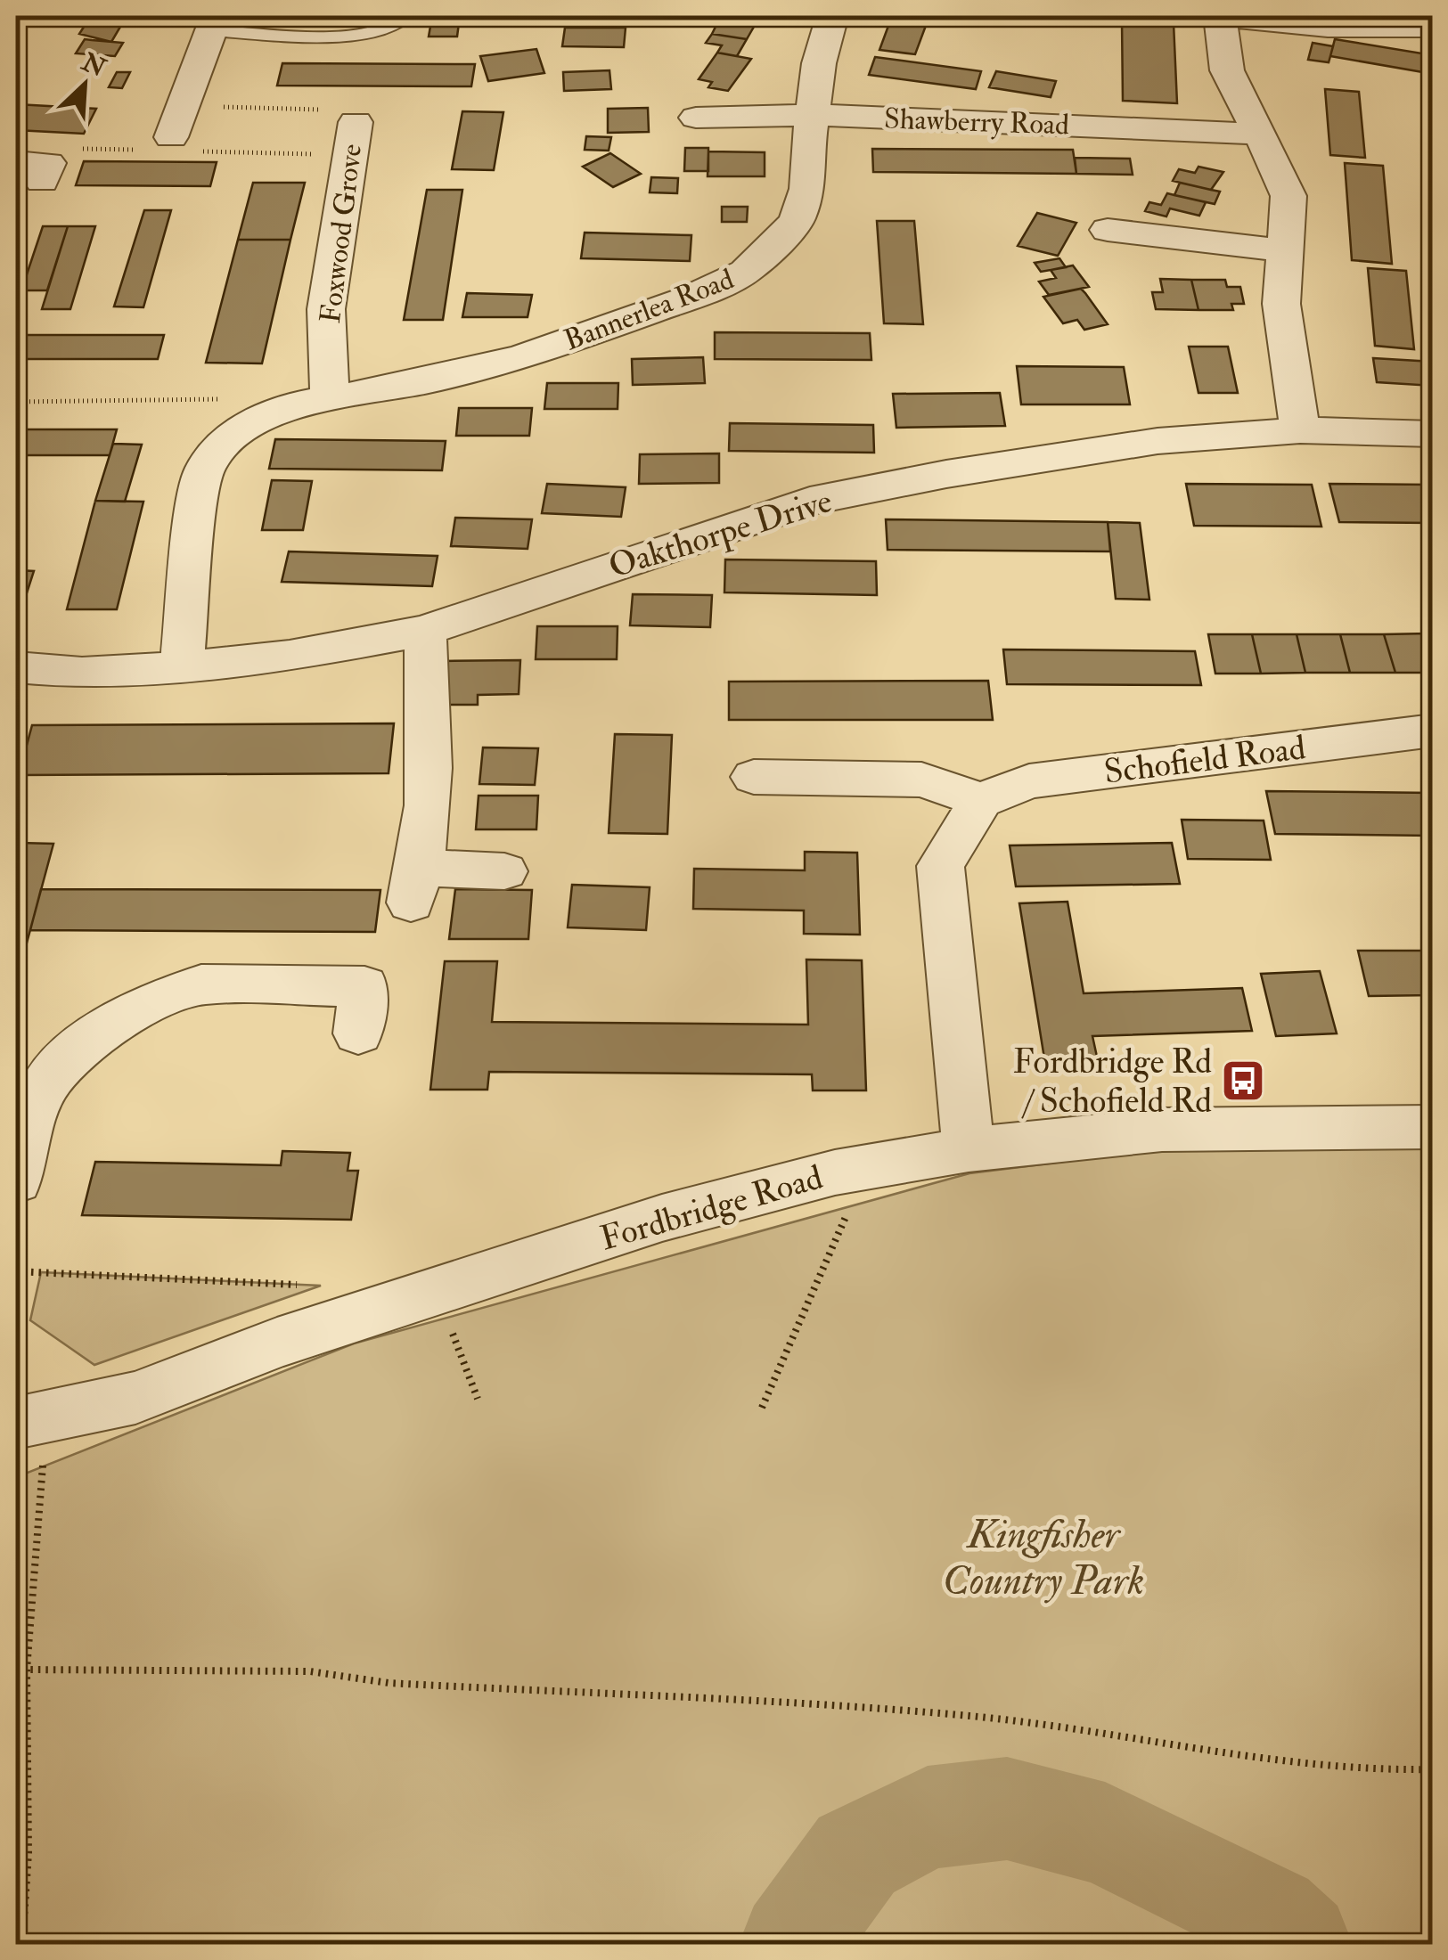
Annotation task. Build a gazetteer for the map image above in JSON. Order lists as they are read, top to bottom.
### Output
{
  "streets": {
    "street": [
      "Shawberry Road",
      "Foxwood Grove",
      "Bannerlea Road",
      "Oakthorpe Drive",
      "Schofield Road",
      "Fordbridge Road"
    ]
  },
  "crossings": [
    ["Shawberry Road", "Bannerlea Road"],
    ["Foxwood Grove", "Bannerlea Road"],
    ["Bannerlea Road", "Oakthorpe Drive"]
  ],
  "parks": ["Kingfisher Country Park"],
  "places": {
    "bus stop": ["Fordbridge Rd / Schofield Rd"]
  },
  "north": "top right"
}
